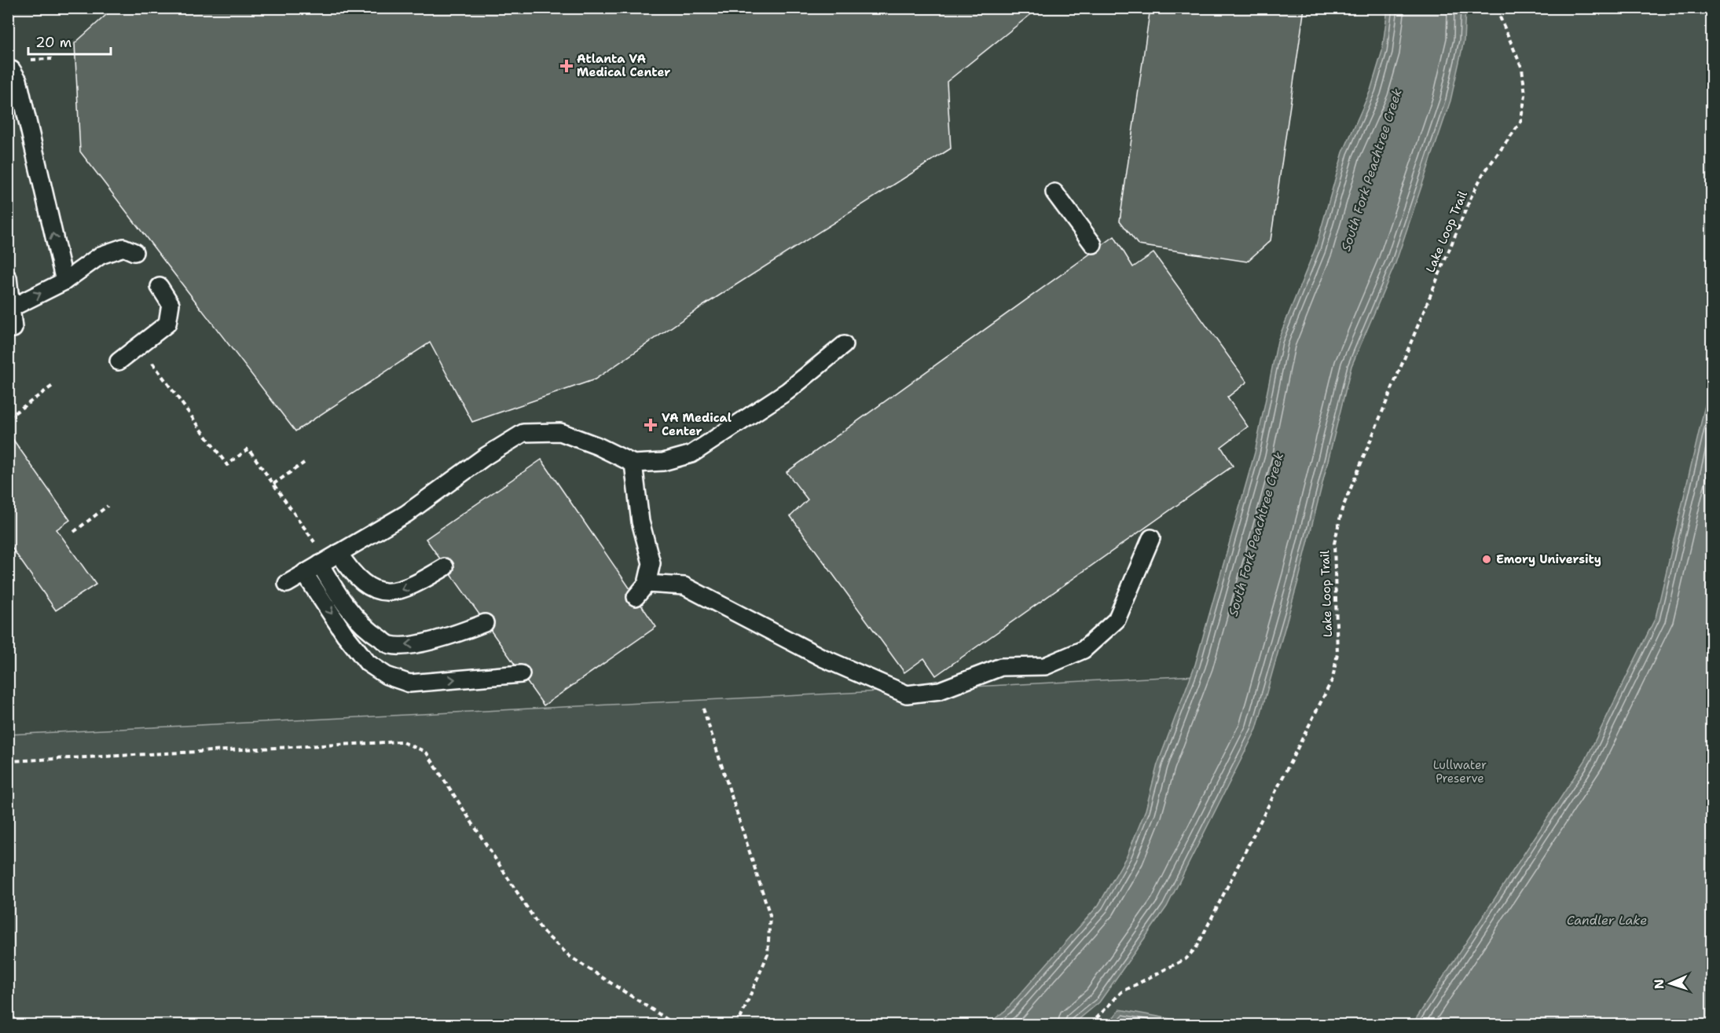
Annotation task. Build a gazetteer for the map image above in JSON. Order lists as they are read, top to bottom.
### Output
{
  "streets": {
    "path": ["Lake Loop Trail"]
  },
  "water": ["South Fork Peachtree Creek", "Candler Lake"],
  "parks": ["Lullwater Preserve"],
  "places": {
    "health": ["Atlanta VA Medical Center", "VA Medical Center"],
    "other": ["Emory University"]
  },
  "scale_bar": "20 m",
  "north": "left"
}
